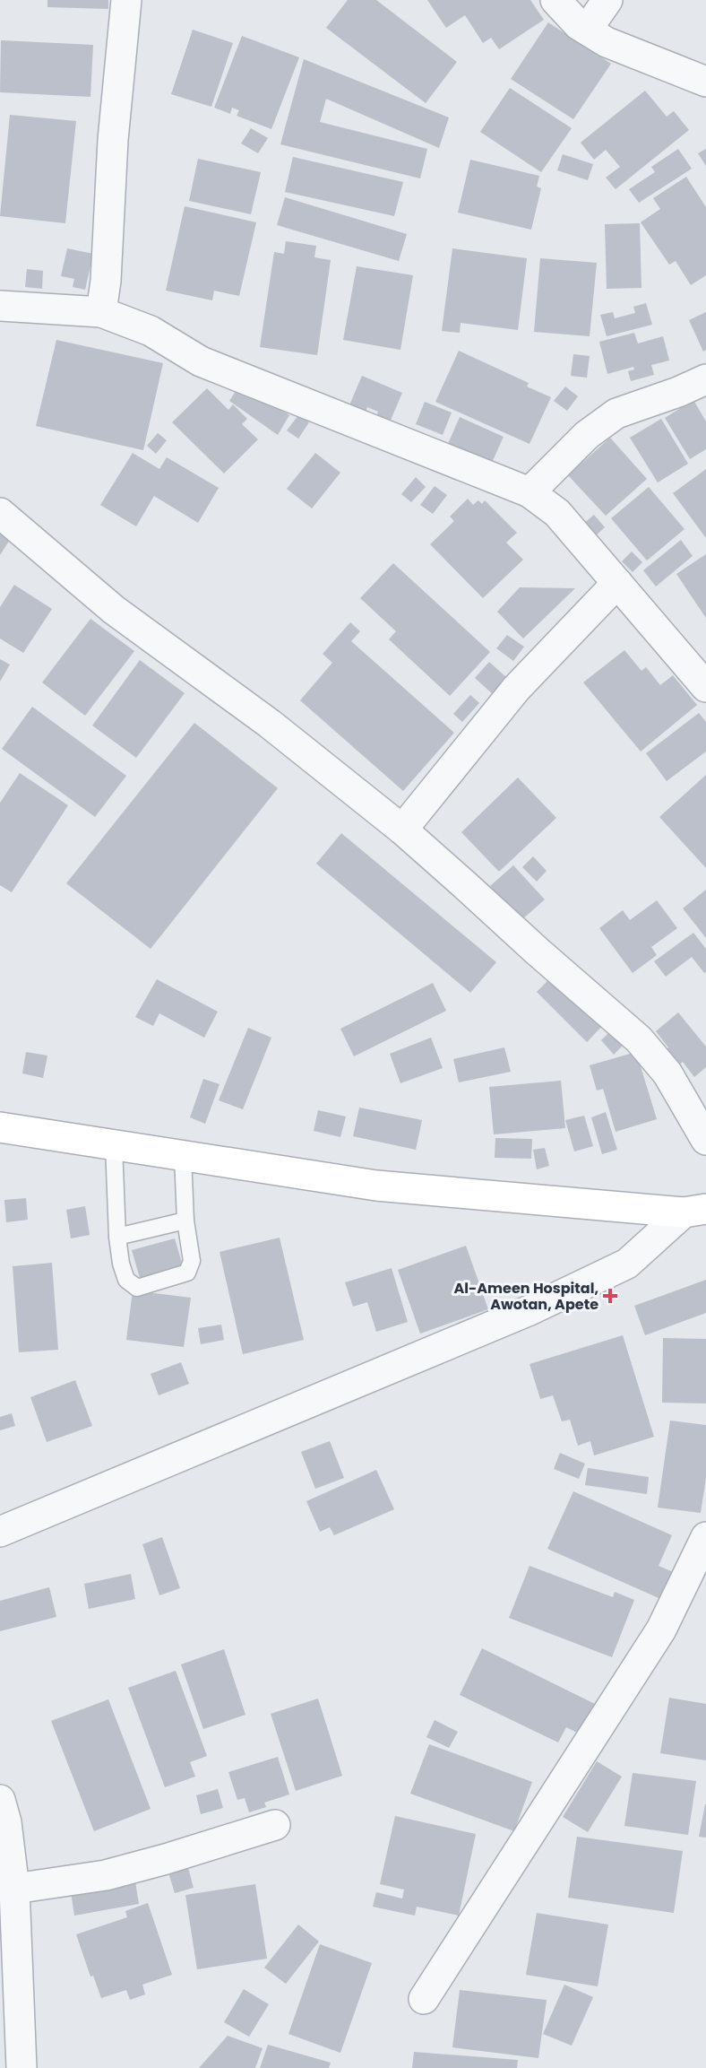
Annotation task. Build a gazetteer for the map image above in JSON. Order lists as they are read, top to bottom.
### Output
{
  "places": {
    "health": ["Al-Ameen Hospital, Awotan, Apete"]
  }
}
